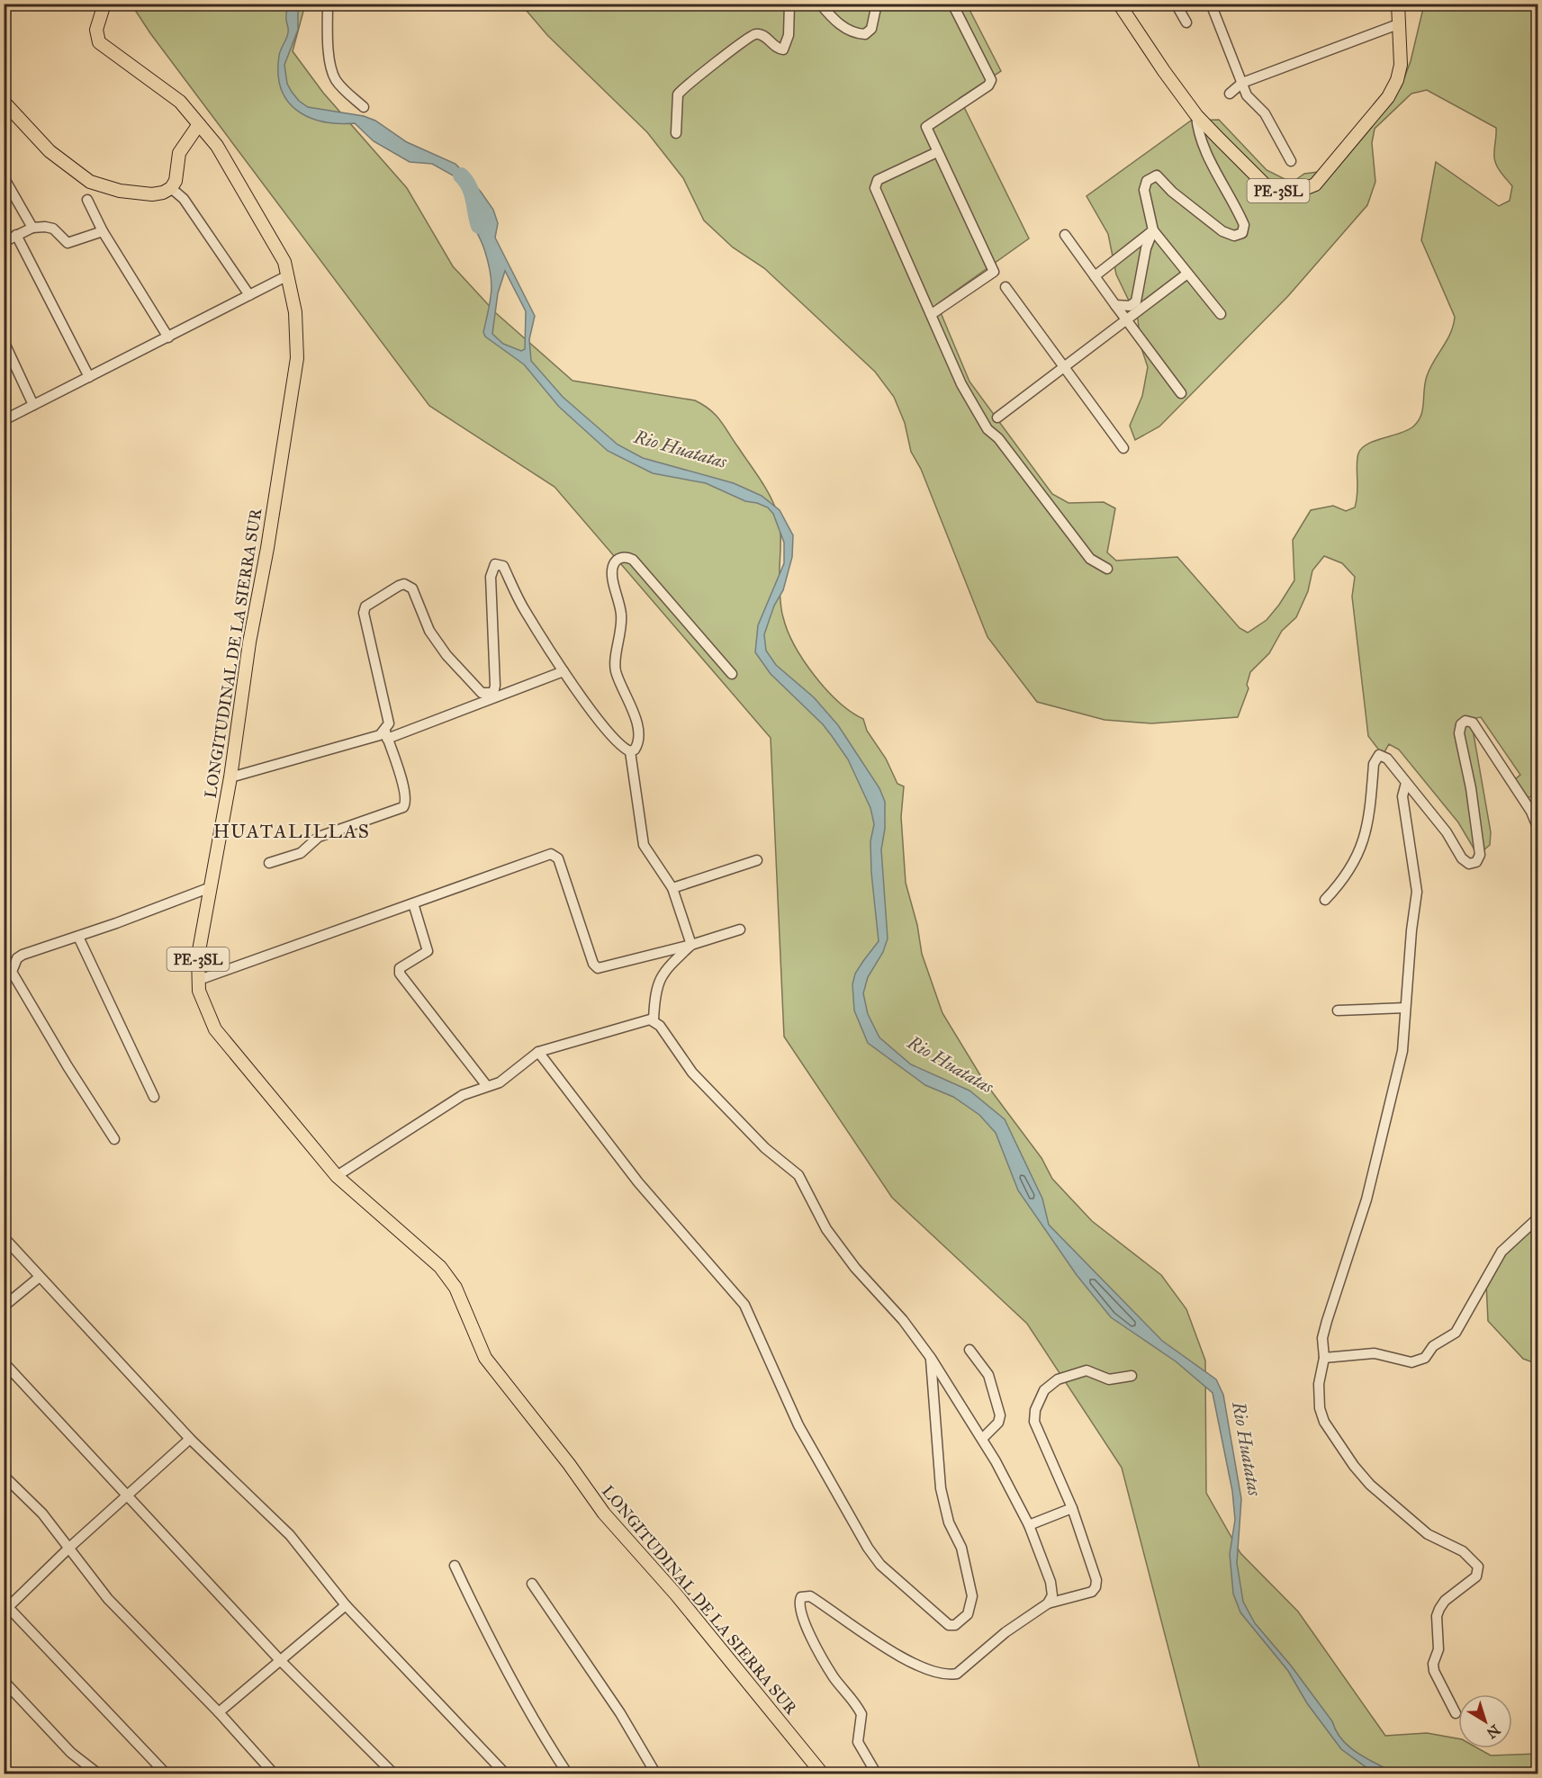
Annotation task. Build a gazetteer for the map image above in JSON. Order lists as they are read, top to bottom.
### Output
{
  "streets": {
    "main road": ["PE-3SL", "LONGITUDINAL DE LA SIERRA SUR"]
  },
  "districts": ["HUATALILLAS"],
  "water": ["Rio Huatatas"],
  "north": "bottom right"
}
